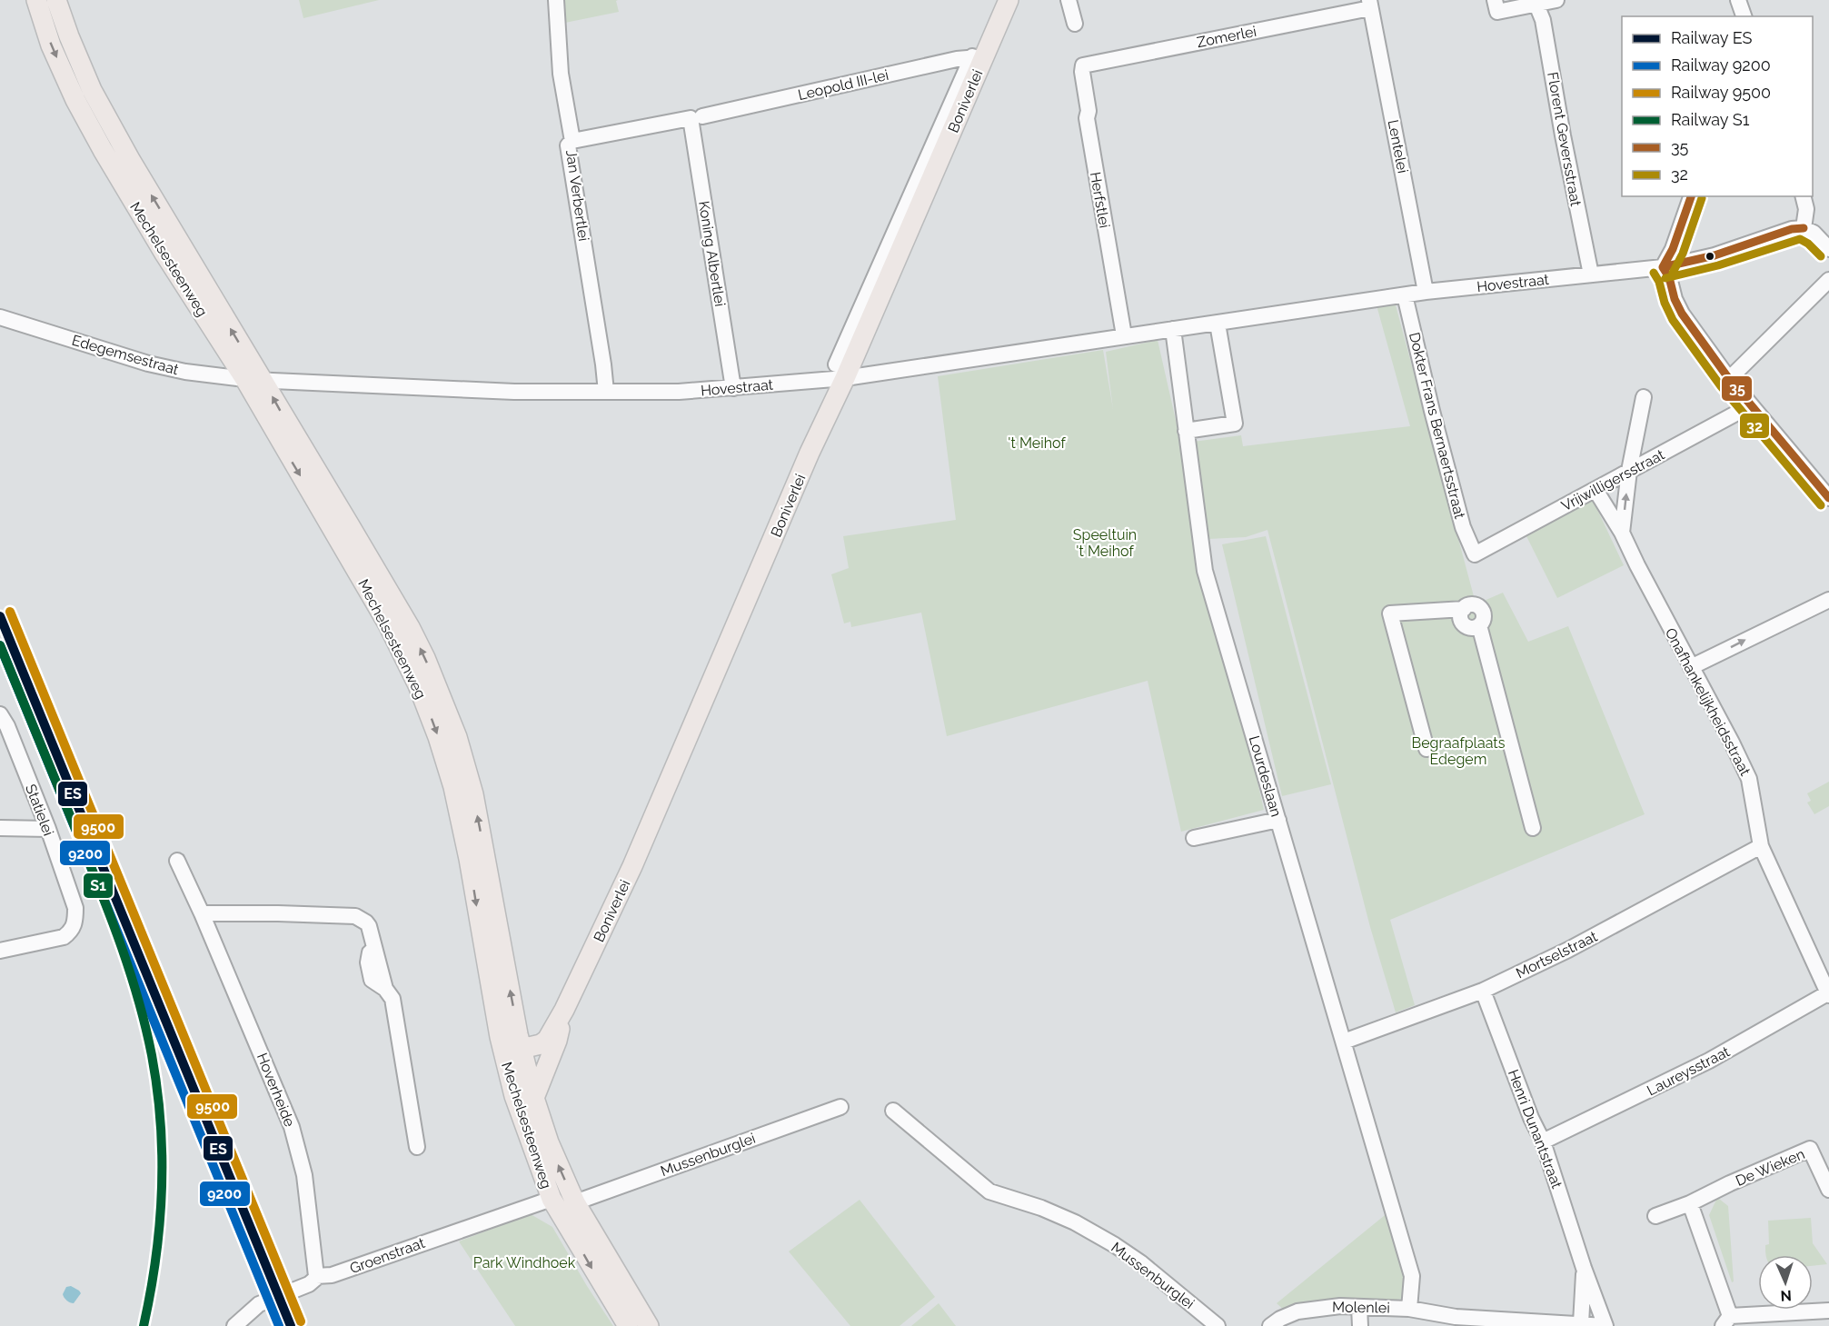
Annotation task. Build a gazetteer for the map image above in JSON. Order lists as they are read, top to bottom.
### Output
{
  "streets": {
    "main road": ["Boniverlei", "Mechelsesteenweg"],
    "street": [
      "Zomerlei",
      "Leopold III-lei",
      "Florent Geversstraat",
      "Lentelei",
      "Jan Verbertlei",
      "Herfstlei",
      "Koning Albertlei",
      "Hovestraat",
      "Edegemsestraat",
      "Dokter Frans Bernaertsstraat",
      "Vrijwilligersstraat",
      "Onafhankelijkheidsstraat",
      "Lourdeslaan",
      "Statielei",
      "Mortselstraat",
      "Laureysstraat",
      "Hoverheide",
      "Henri Dunantstraat",
      "Mussenburglei",
      "De Wieken",
      "Groenstraat",
      "Molenlei"
    ]
  },
  "crossings": [
    ["Zomerlei", "Lentelei"],
    ["Zomerlei", "Herfstlei"],
    ["Leopold III-lei", "Boniverlei"],
    ["Leopold III-lei", "Jan Verbertlei"],
    ["Leopold III-lei", "Koning Albertlei"],
    ["Boniverlei", "Mechelsesteenweg"],
    ["Boniverlei", "Hovestraat"],
    ["Florent Geversstraat", "Hovestraat"],
    ["Lentelei", "Hovestraat"],
    ["Jan Verbertlei", "Hovestraat"],
    ["Herfstlei", "Hovestraat"],
    ["Koning Albertlei", "Hovestraat"],
    ["Mechelsesteenweg", "Hovestraat"],
    ["Mechelsesteenweg", "Edegemsestraat"],
    ["Mechelsesteenweg", "Mussenburglei"],
    ["Mechelsesteenweg", "Groenstraat"],
    ["Hovestraat", "Edegemsestraat"],
    ["Hovestraat", "Dokter Frans Bernaertsstraat"],
    ["Hovestraat", "Lourdeslaan"],
    ["Dokter Frans Bernaertsstraat", "Vrijwilligersstraat"],
    ["Vrijwilligersstraat", "Onafhankelijkheidsstraat"],
    ["Onafhankelijkheidsstraat", "Mortselstraat"],
    ["Onafhankelijkheidsstraat", "Laureysstraat"],
    ["Lourdeslaan", "Mortselstraat"],
    ["Lourdeslaan", "Molenlei"],
    ["Mortselstraat", "Henri Dunantstraat"],
    ["Laureysstraat", "Henri Dunantstraat"],
    ["Hoverheide", "Groenstraat"]
  ],
  "parks": [
    "'t Meihof",
    "Speeltuin 't Meihof",
    "Begraafplaats Edegem",
    "Park Windhoek"
  ],
  "lines": [
    "transit line 35",
    "transit line 32",
    "rail line 9500",
    "rail line ES",
    "rail line 9200",
    "rail line S1"
  ],
  "legend": [
    "Railway ES",
    "Railway 9200",
    "Railway 9500",
    "Railway S1",
    "35",
    "32"
  ],
  "north": "bottom"
}
